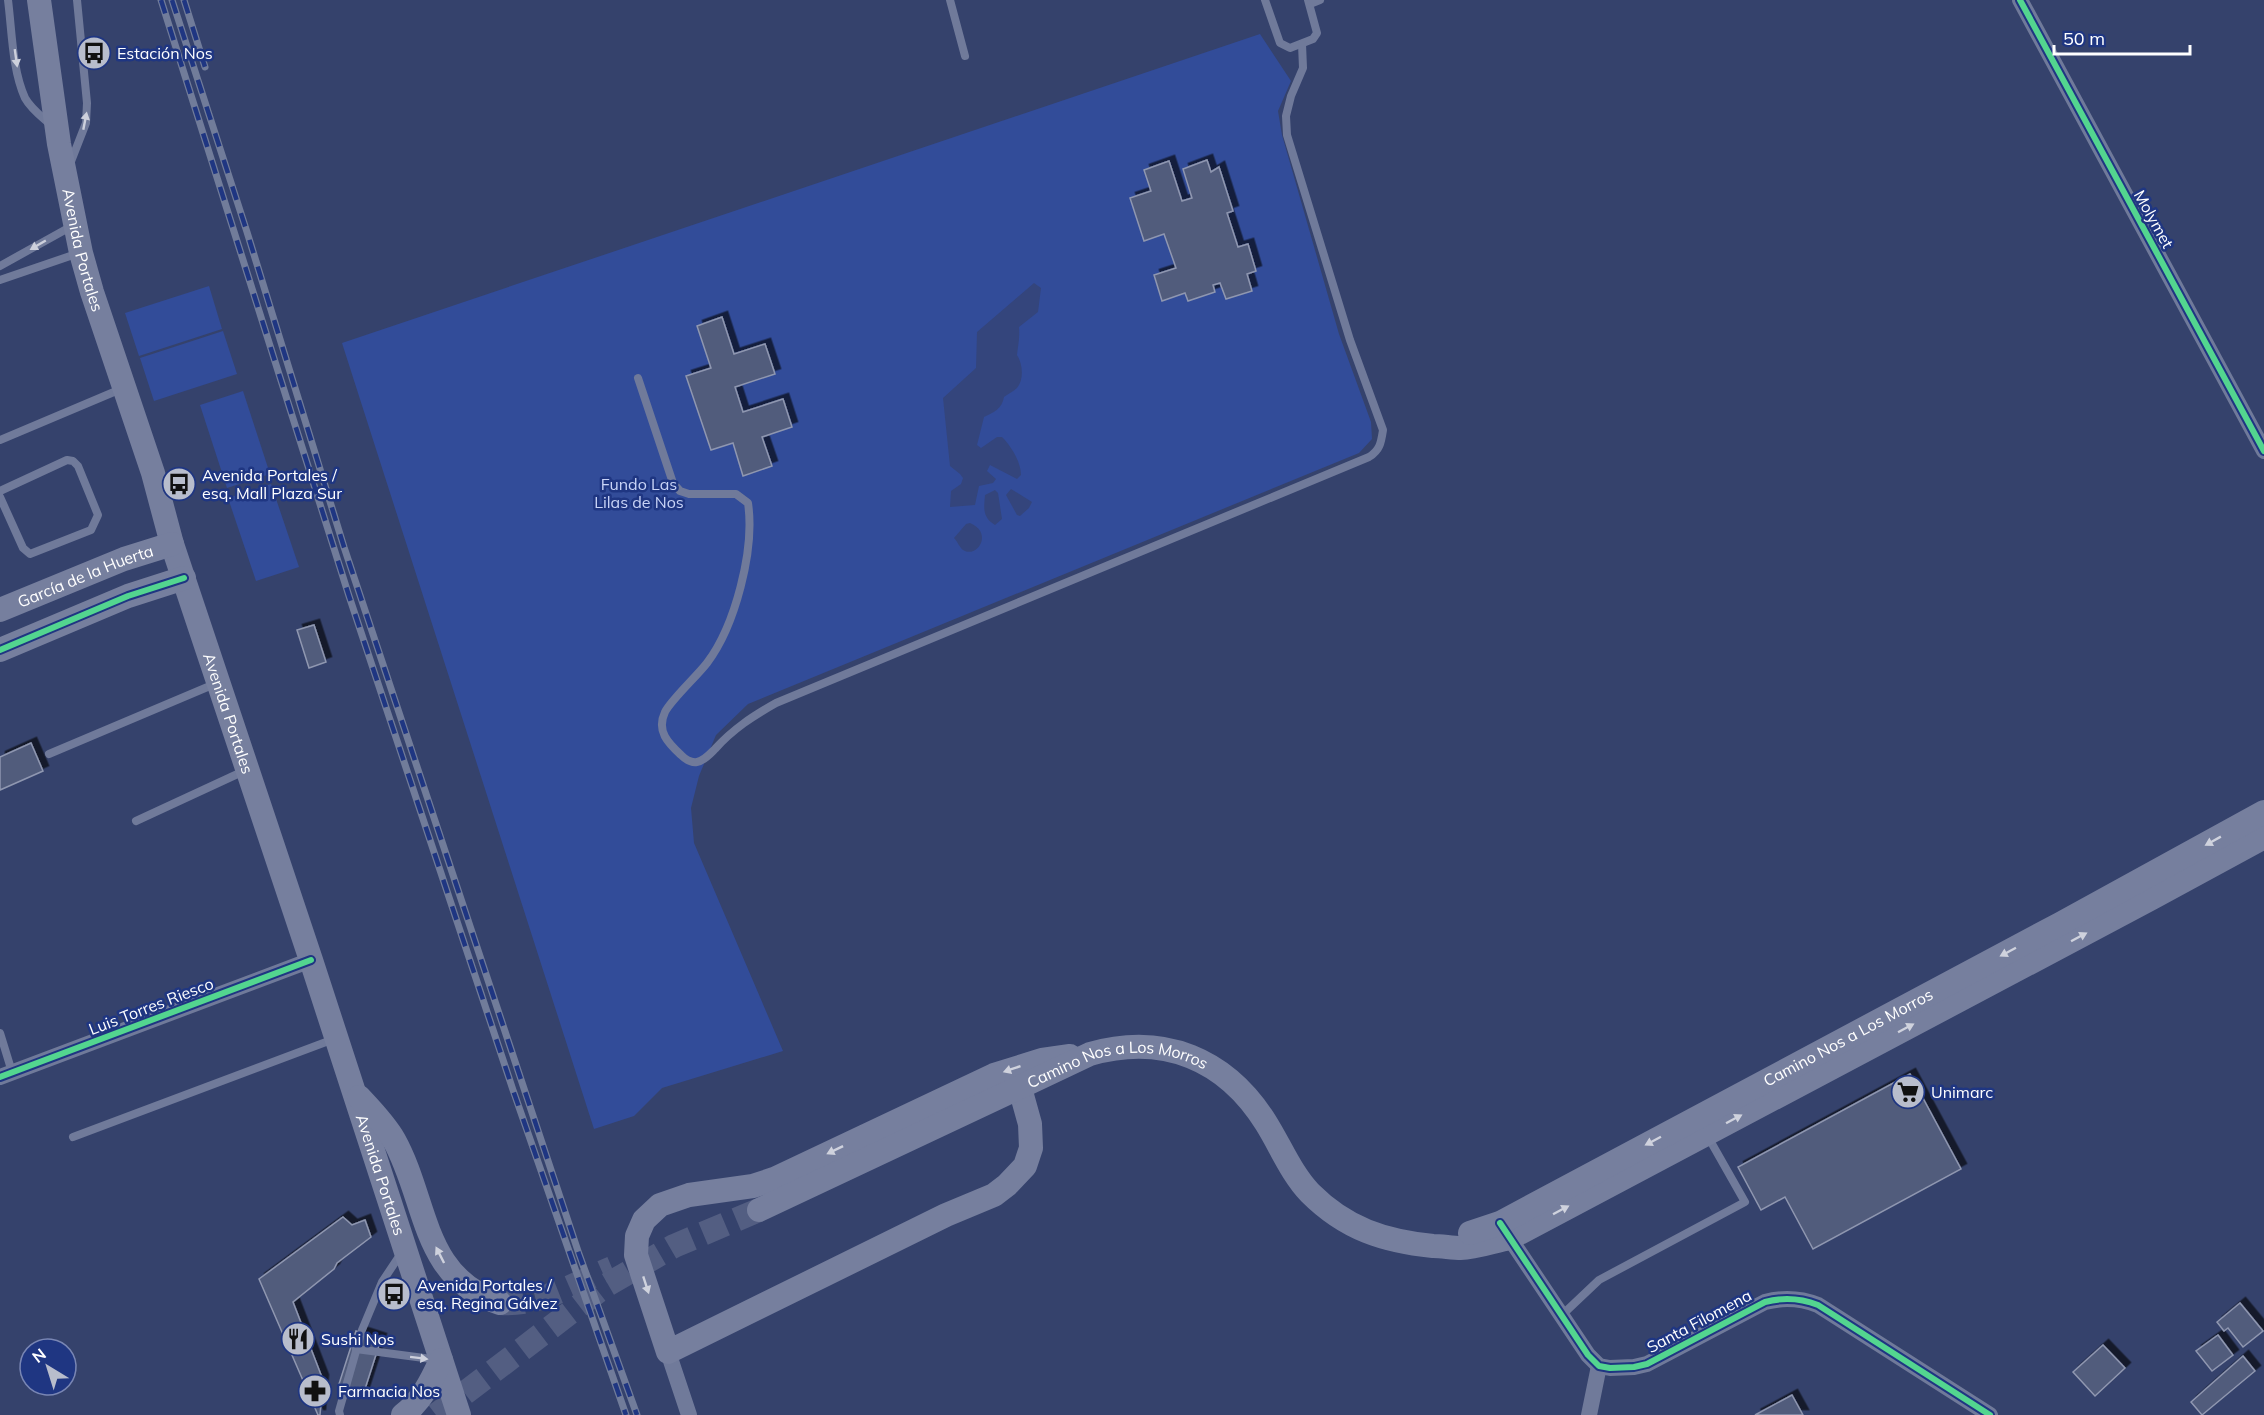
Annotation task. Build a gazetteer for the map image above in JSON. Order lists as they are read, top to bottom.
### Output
{
  "streets": {
    "main road": ["Avenida Portales", "García de la Huerta", "Camino Nos a Los Morros"],
    "street": ["Molymet", "Luis Torres Riesco", "Santa Filomena"]
  },
  "crossings": [
    ["Avenida Portales", "García de la Huerta"],
    ["Avenida Portales", "Luis Torres Riesco"]
  ],
  "parks": ["Fundo Las Lilas de Nos"],
  "places": {
    "bus stop": ["Estación Nos", "Avenida Portales / esq. Mall Plaza Sur", "Avenida Portales / esq. Regina Gálvez"],
    "supermarket": ["Unimarc"],
    "restaurant": ["Sushi Nos"],
    "pharmacy": ["Farmacia Nos"]
  },
  "scale_bar": "50 m",
  "north": "top left"
}
